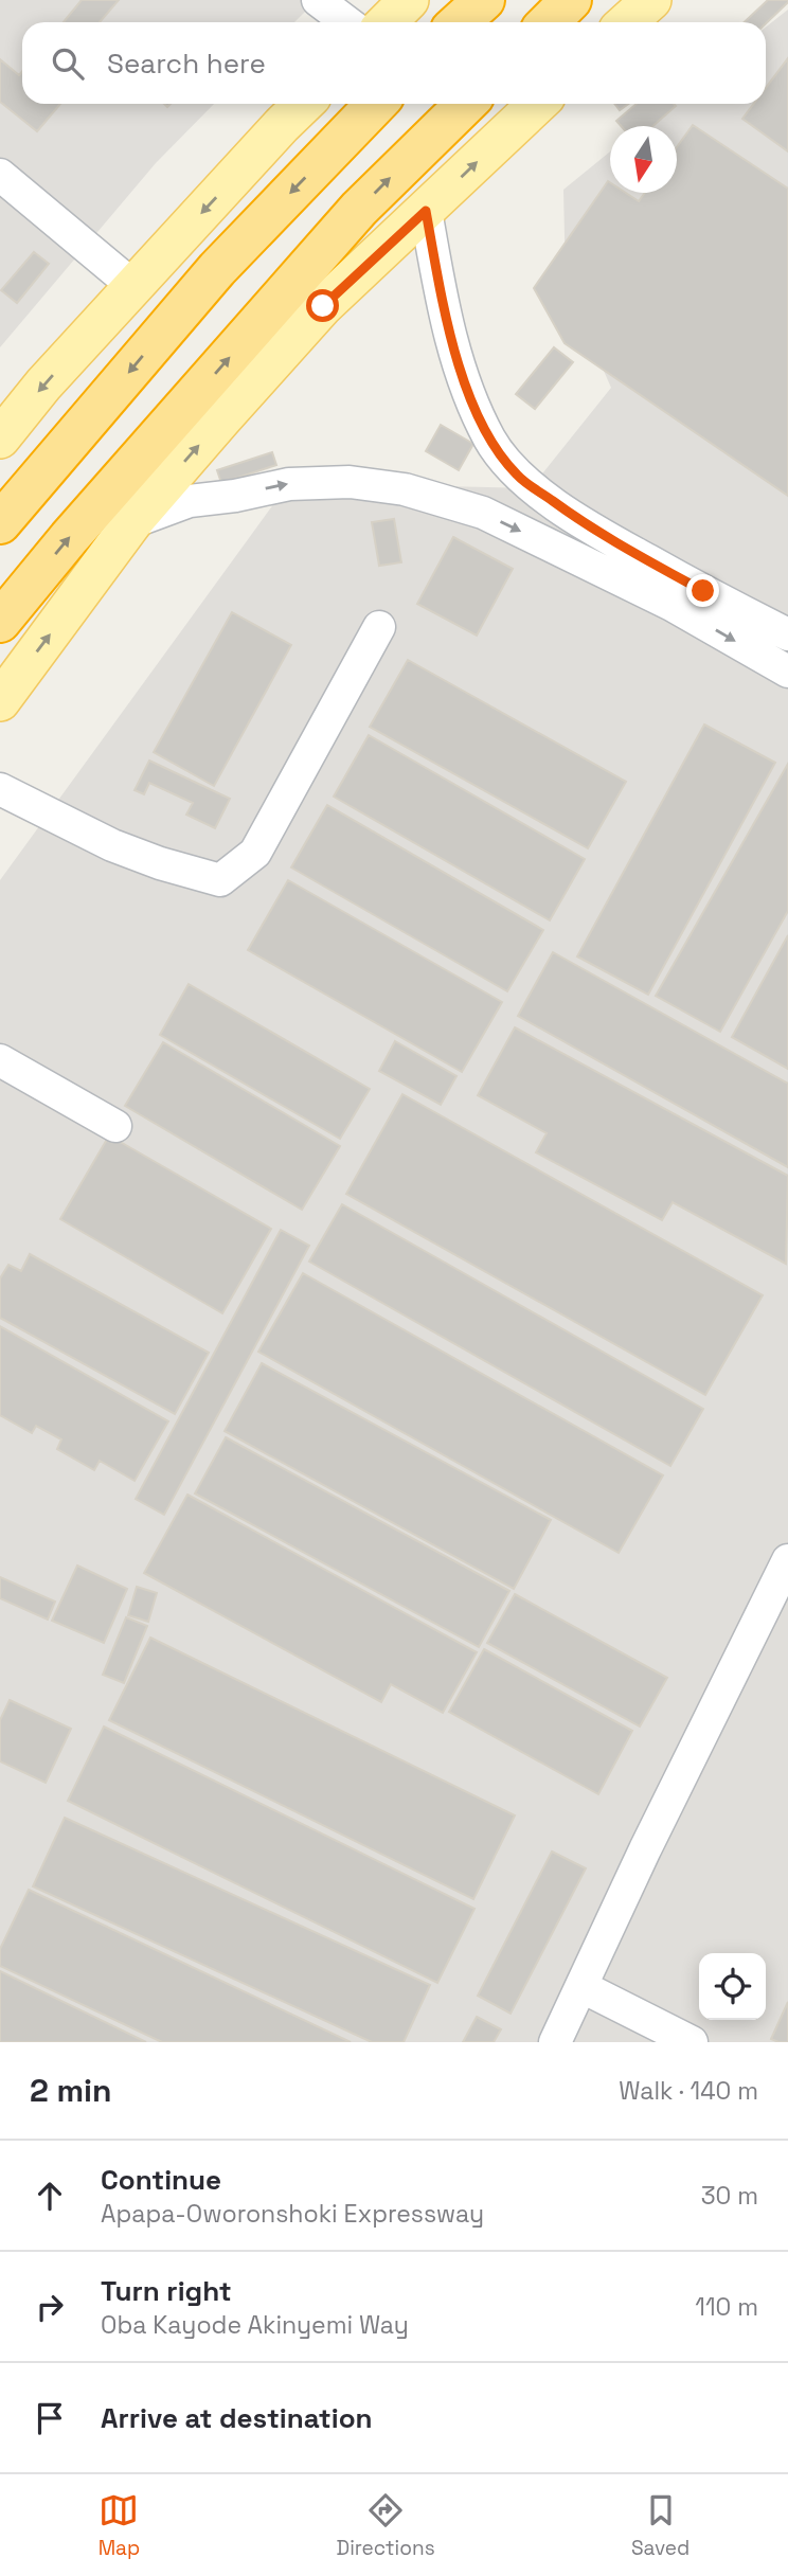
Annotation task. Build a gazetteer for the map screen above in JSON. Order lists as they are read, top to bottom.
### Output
{
  "north": "bottom",
  "page": {
    "search": "Search here",
    "heading": ["2 min", "Walk · 140 m"],
    "list": [
      ["Continue", "Apapa-Oworonshoki Expressway", "30 m"],
      ["Turn right", "Oba Kayode Akinyemi Way", "110 m"],
      "Arrive at destination"
    ],
    "nav": ["Map", "Directions", "Saved"]
  }
}
